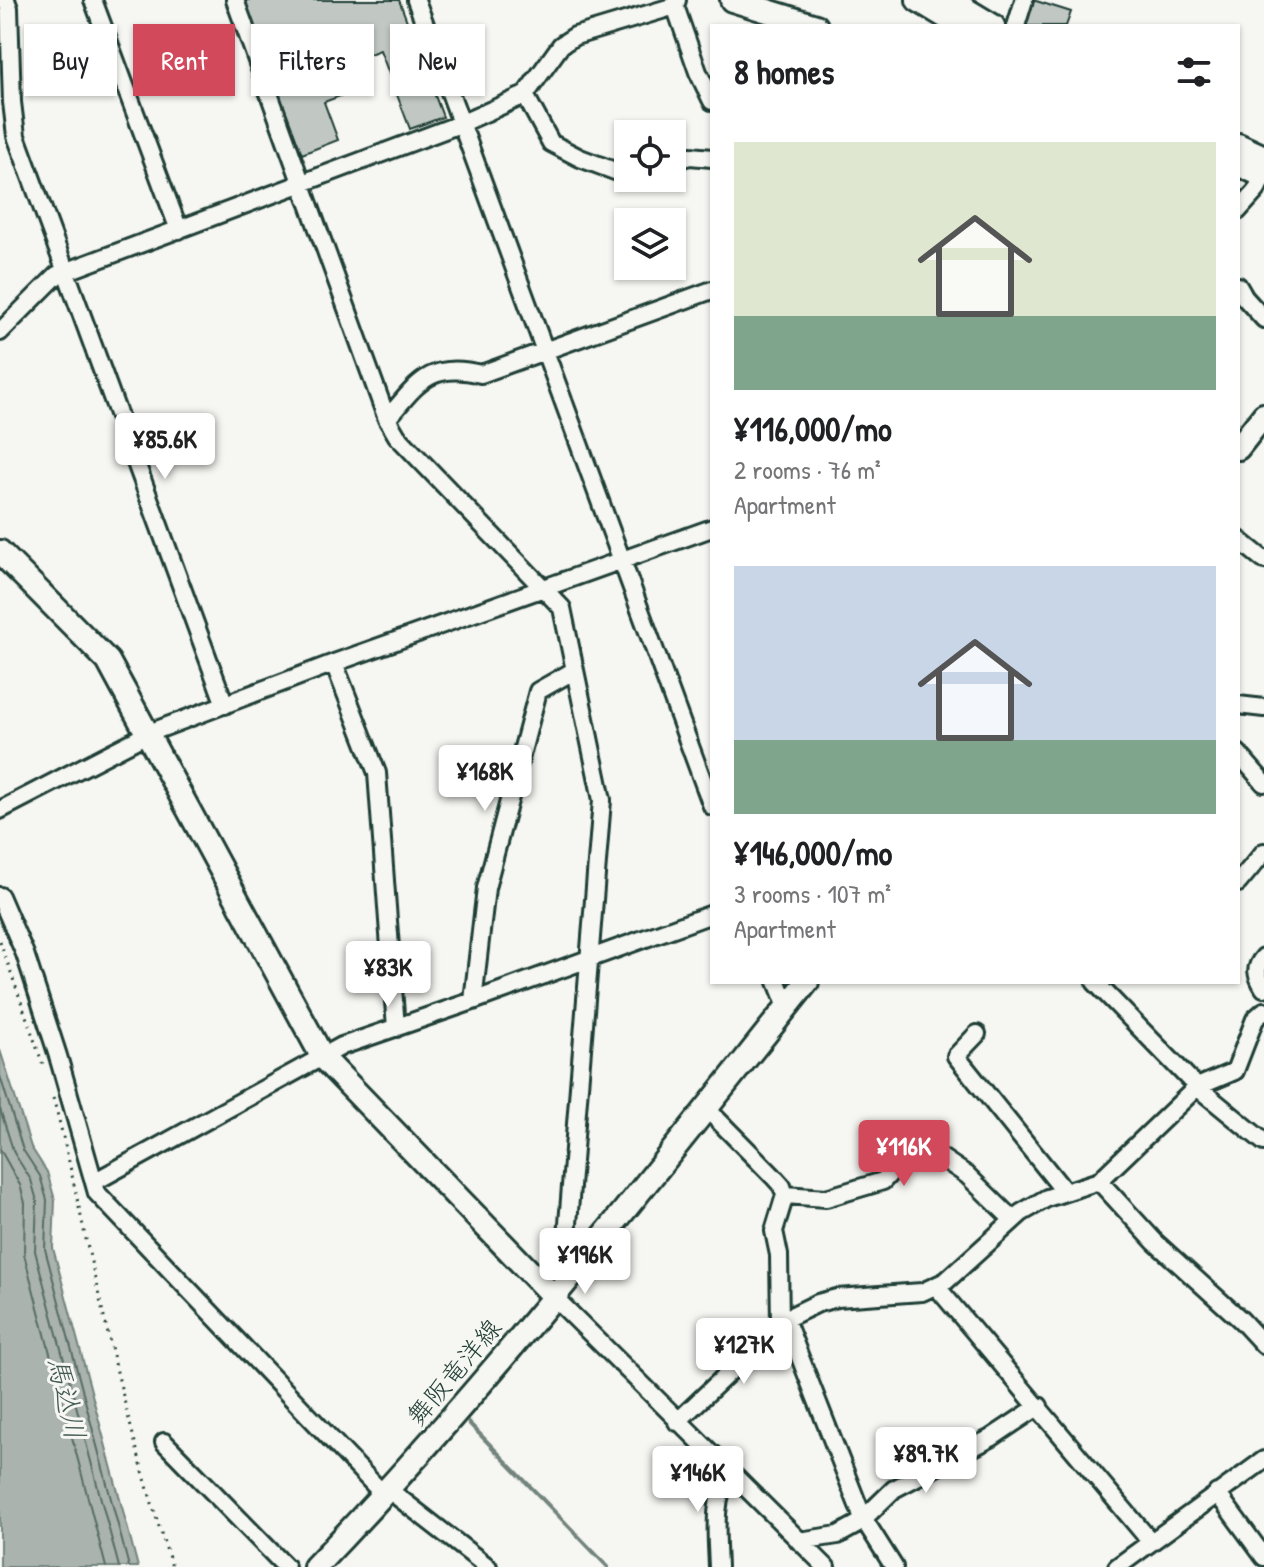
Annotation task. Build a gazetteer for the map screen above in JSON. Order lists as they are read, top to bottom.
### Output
{
  "streets": {
    "street": ["舞阪竜洋線"]
  },
  "water": ["馬込川"],
  "page": {
    "chip": [
      "Buy",
      "Rent",
      "Filters",
      "New"
    ],
    "heading": "8 homes",
    "list": [
      {
        "name": "¥116,000/mo",
        "note": "2 rooms · 76 m² · Apartment"
      },
      {
        "name": "¥146,000/mo",
        "note": "3 rooms · 107 m² · Apartment"
      }
    ],
    "price": [
      "¥85.6K",
      "¥168K",
      "¥83K",
      "¥116K",
      "¥196K",
      "¥127K",
      "¥89.7K",
      "¥146K"
    ]
  }
}
